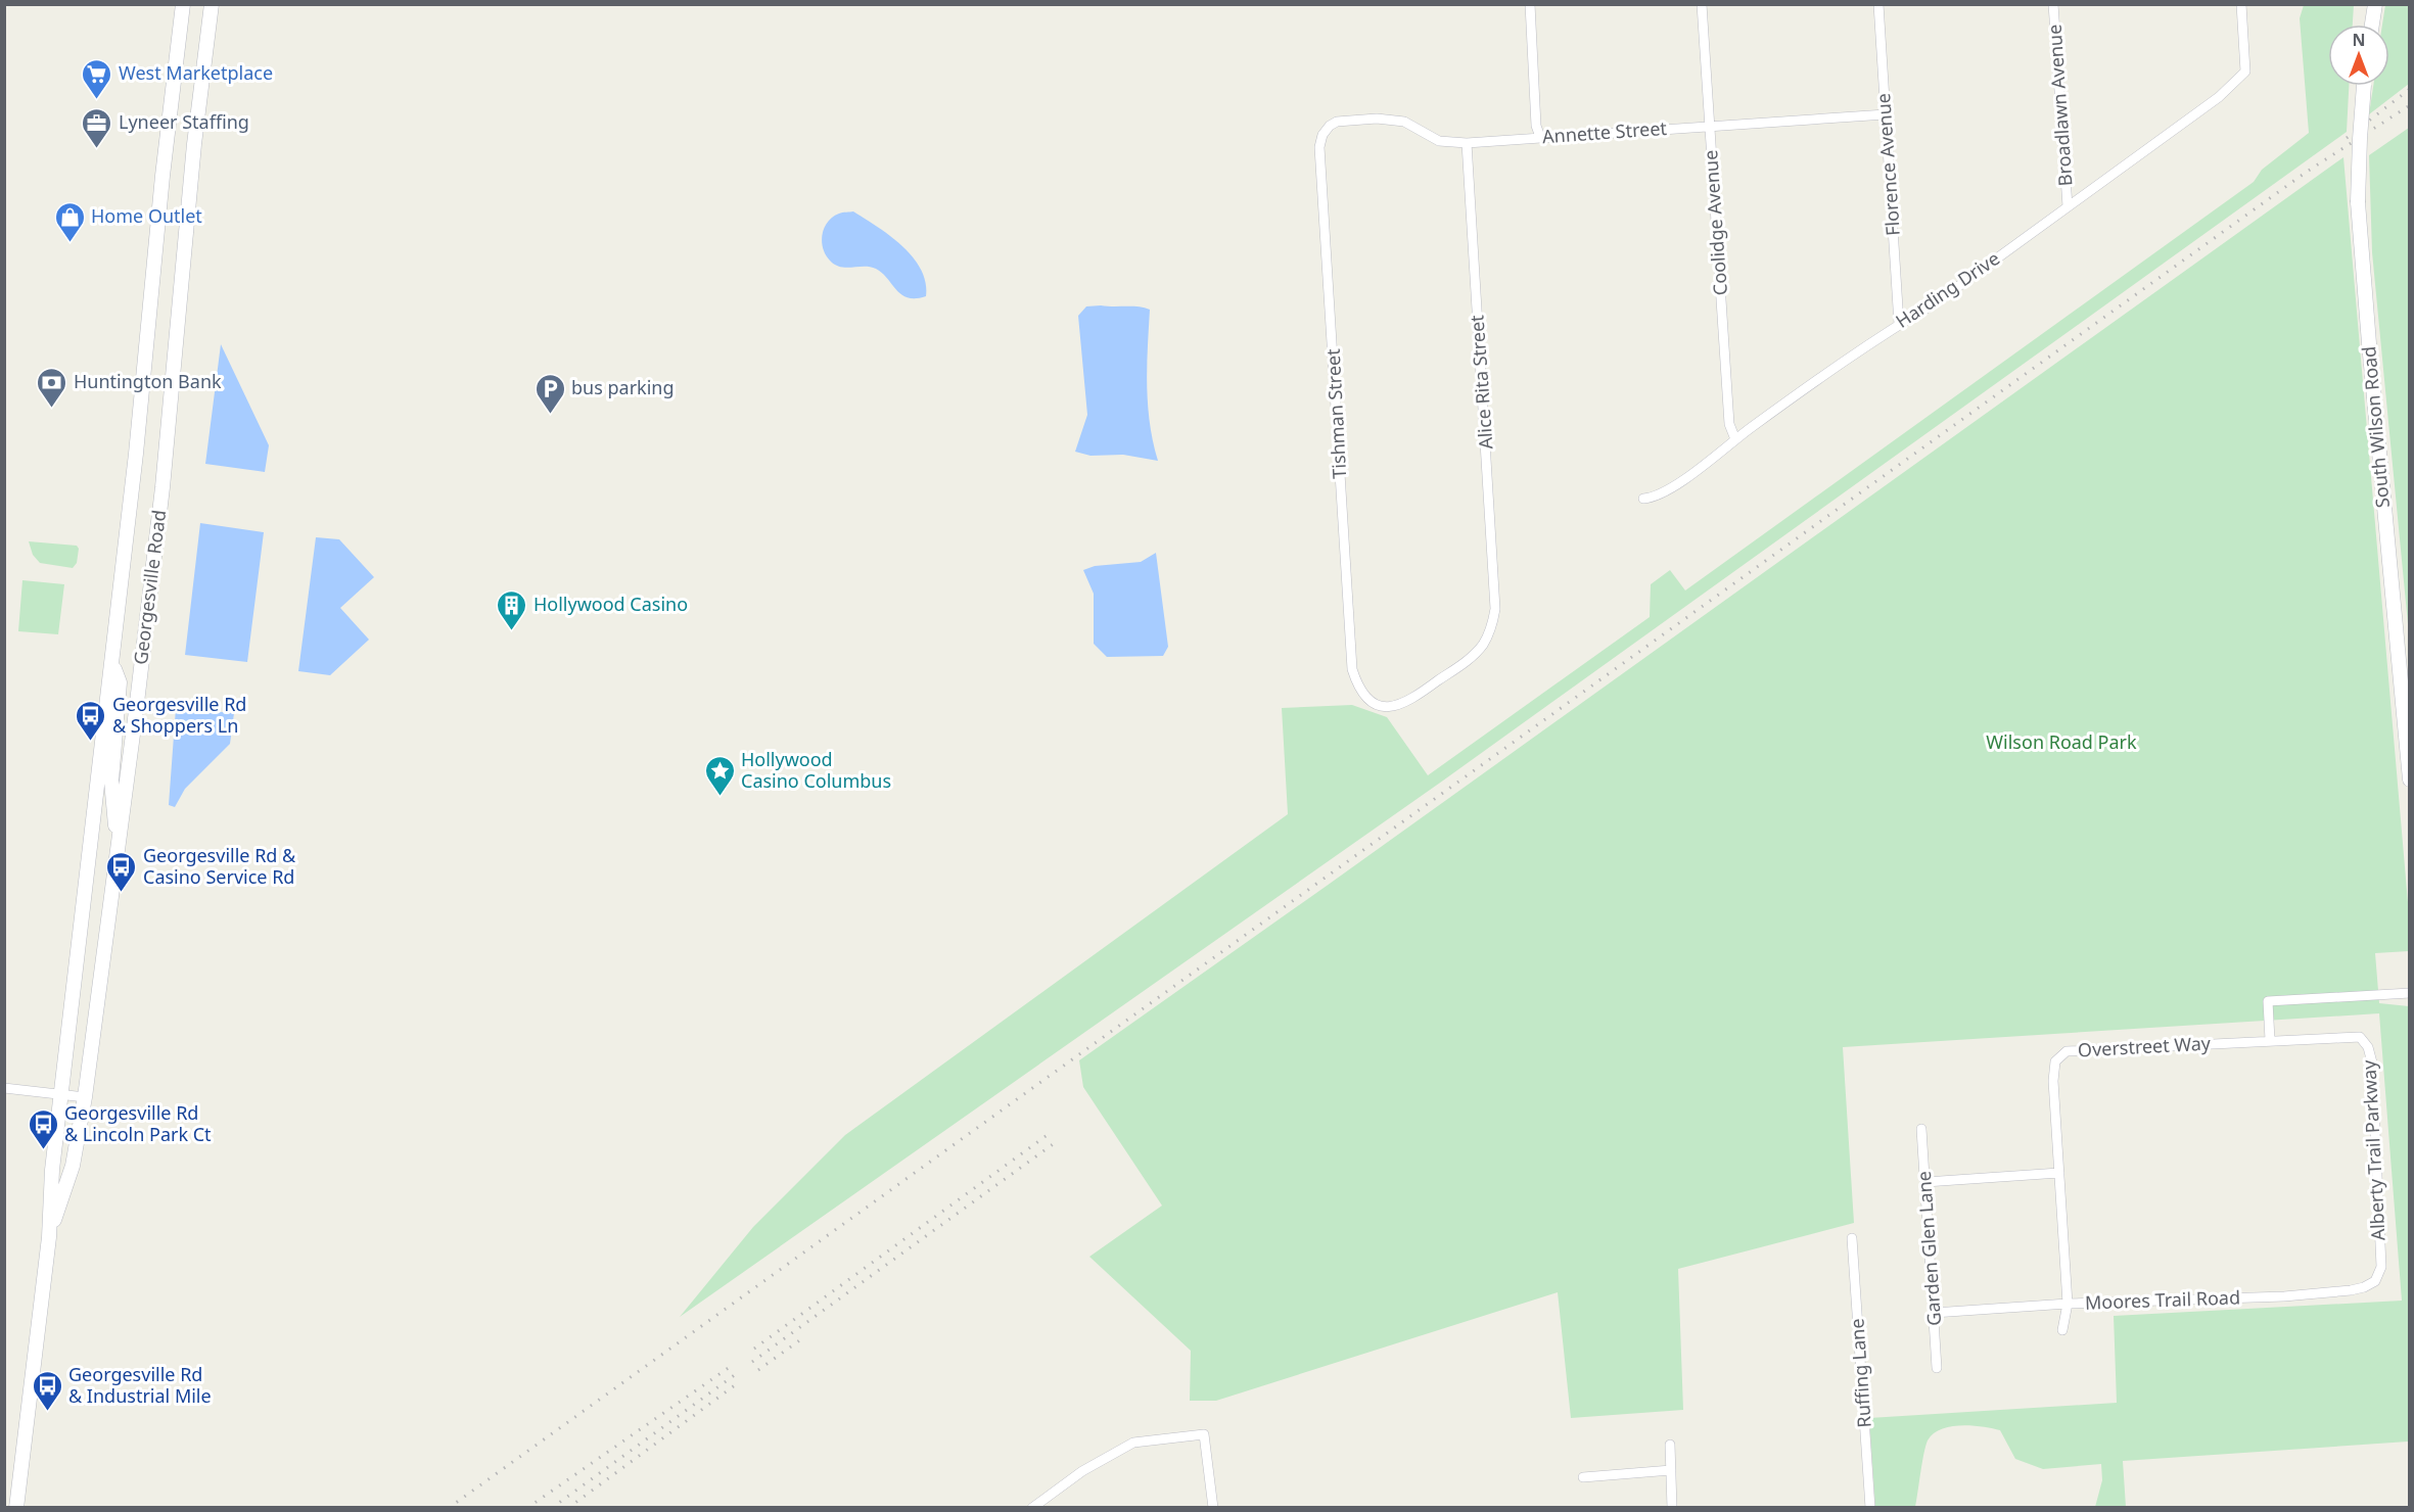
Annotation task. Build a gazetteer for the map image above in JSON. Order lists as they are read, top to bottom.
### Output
{
  "streets": {
    "main road": ["South Wilson Road", "Georgesville Road"],
    "street": [
      "Broadlawn Avenue",
      "Annette Street",
      "Florence Avenue",
      "Coolidge Avenue",
      "Harding Drive",
      "Alice Rita Street",
      "Tishman Street",
      "Overstreet Way",
      "Alberty Trail Parkway",
      "Garden Glen Lane",
      "Moores Trail Road",
      "Ruffing Lane"
    ]
  },
  "crossings": [
    ["Broadlawn Avenue", "Harding Drive"],
    ["Annette Street", "Florence Avenue"],
    ["Annette Street", "Coolidge Avenue"],
    ["Annette Street", "Alice Rita Street"],
    ["Annette Street", "Tishman Street"],
    ["Florence Avenue", "Harding Drive"],
    ["Coolidge Avenue", "Harding Drive"],
    ["Alice Rita Street", "Tishman Street"],
    ["Overstreet Way", "Alberty Trail Parkway"],
    ["Overstreet Way", "Moores Trail Road"],
    ["Alberty Trail Parkway", "Moores Trail Road"],
    ["Garden Glen Lane", "Moores Trail Road"]
  ],
  "parks": ["Wilson Road Park"],
  "places": {
    "supermarket": ["West Marketplace"],
    "office": ["Lyneer Staffing"],
    "shop": ["Home Outlet"],
    "bank": ["Huntington Bank"],
    "parking": ["bus parking"],
    "building": ["Hollywood Casino"],
    "bus stop": [
      "Georgesville Rd & Shoppers Ln",
      "Georgesville Rd & Casino Service Rd",
      "Georgesville Rd & Lincoln Park Ct",
      "Georgesville Rd & Industrial Mile"
    ],
    "place": ["Hollywood Casino Columbus"]
  },
  "north": "top"
}
